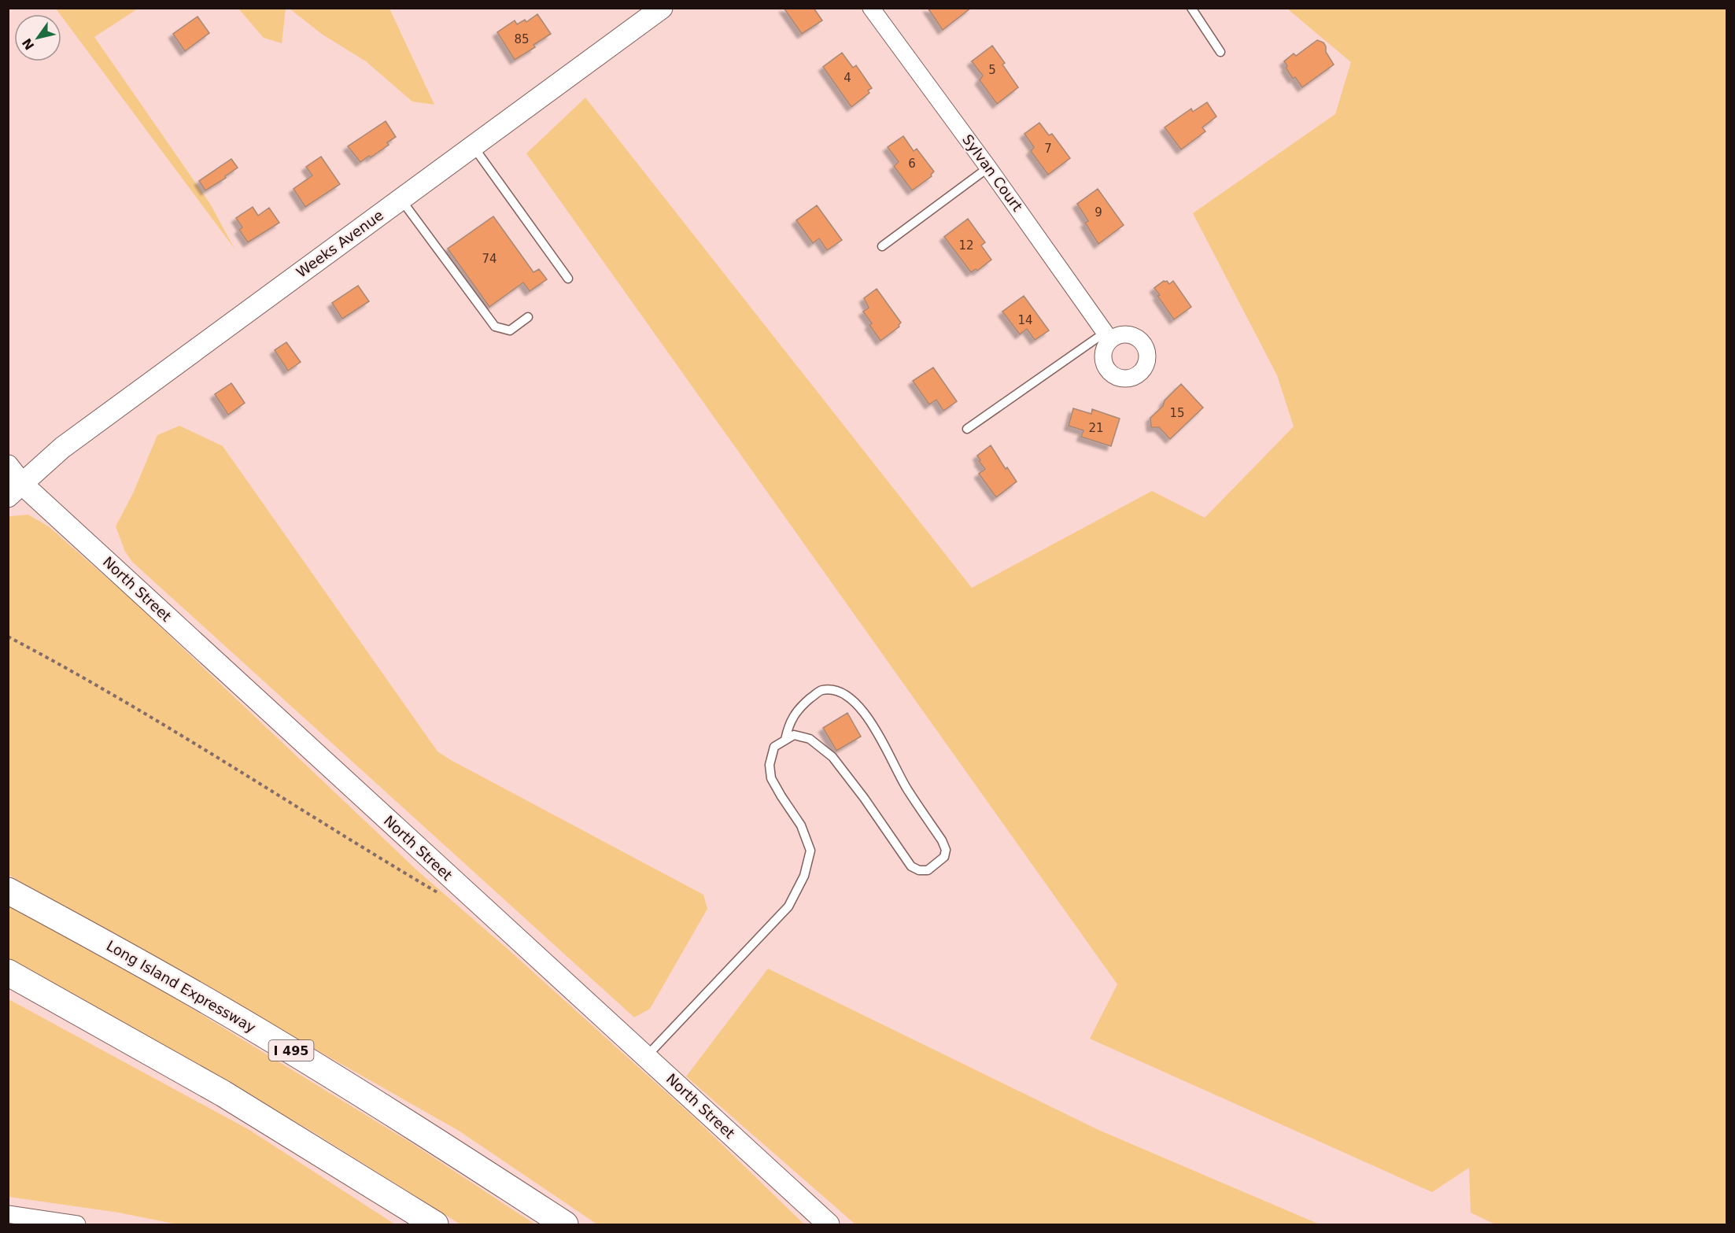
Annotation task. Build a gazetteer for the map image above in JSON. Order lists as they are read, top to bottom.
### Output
{
  "streets": {
    "highway": ["Long Island Expressway", "I 495"],
    "street": ["Sylvan Court", "Weeks Avenue", "North Street"]
  },
  "crossings": [
    ["Weeks Avenue", "North Street"]
  ],
  "house_numbers": [
    "85",
    "5",
    "4",
    "7",
    "6",
    "9",
    "12",
    "74",
    "14",
    "15",
    "21"
  ],
  "north": "bottom left"
}
